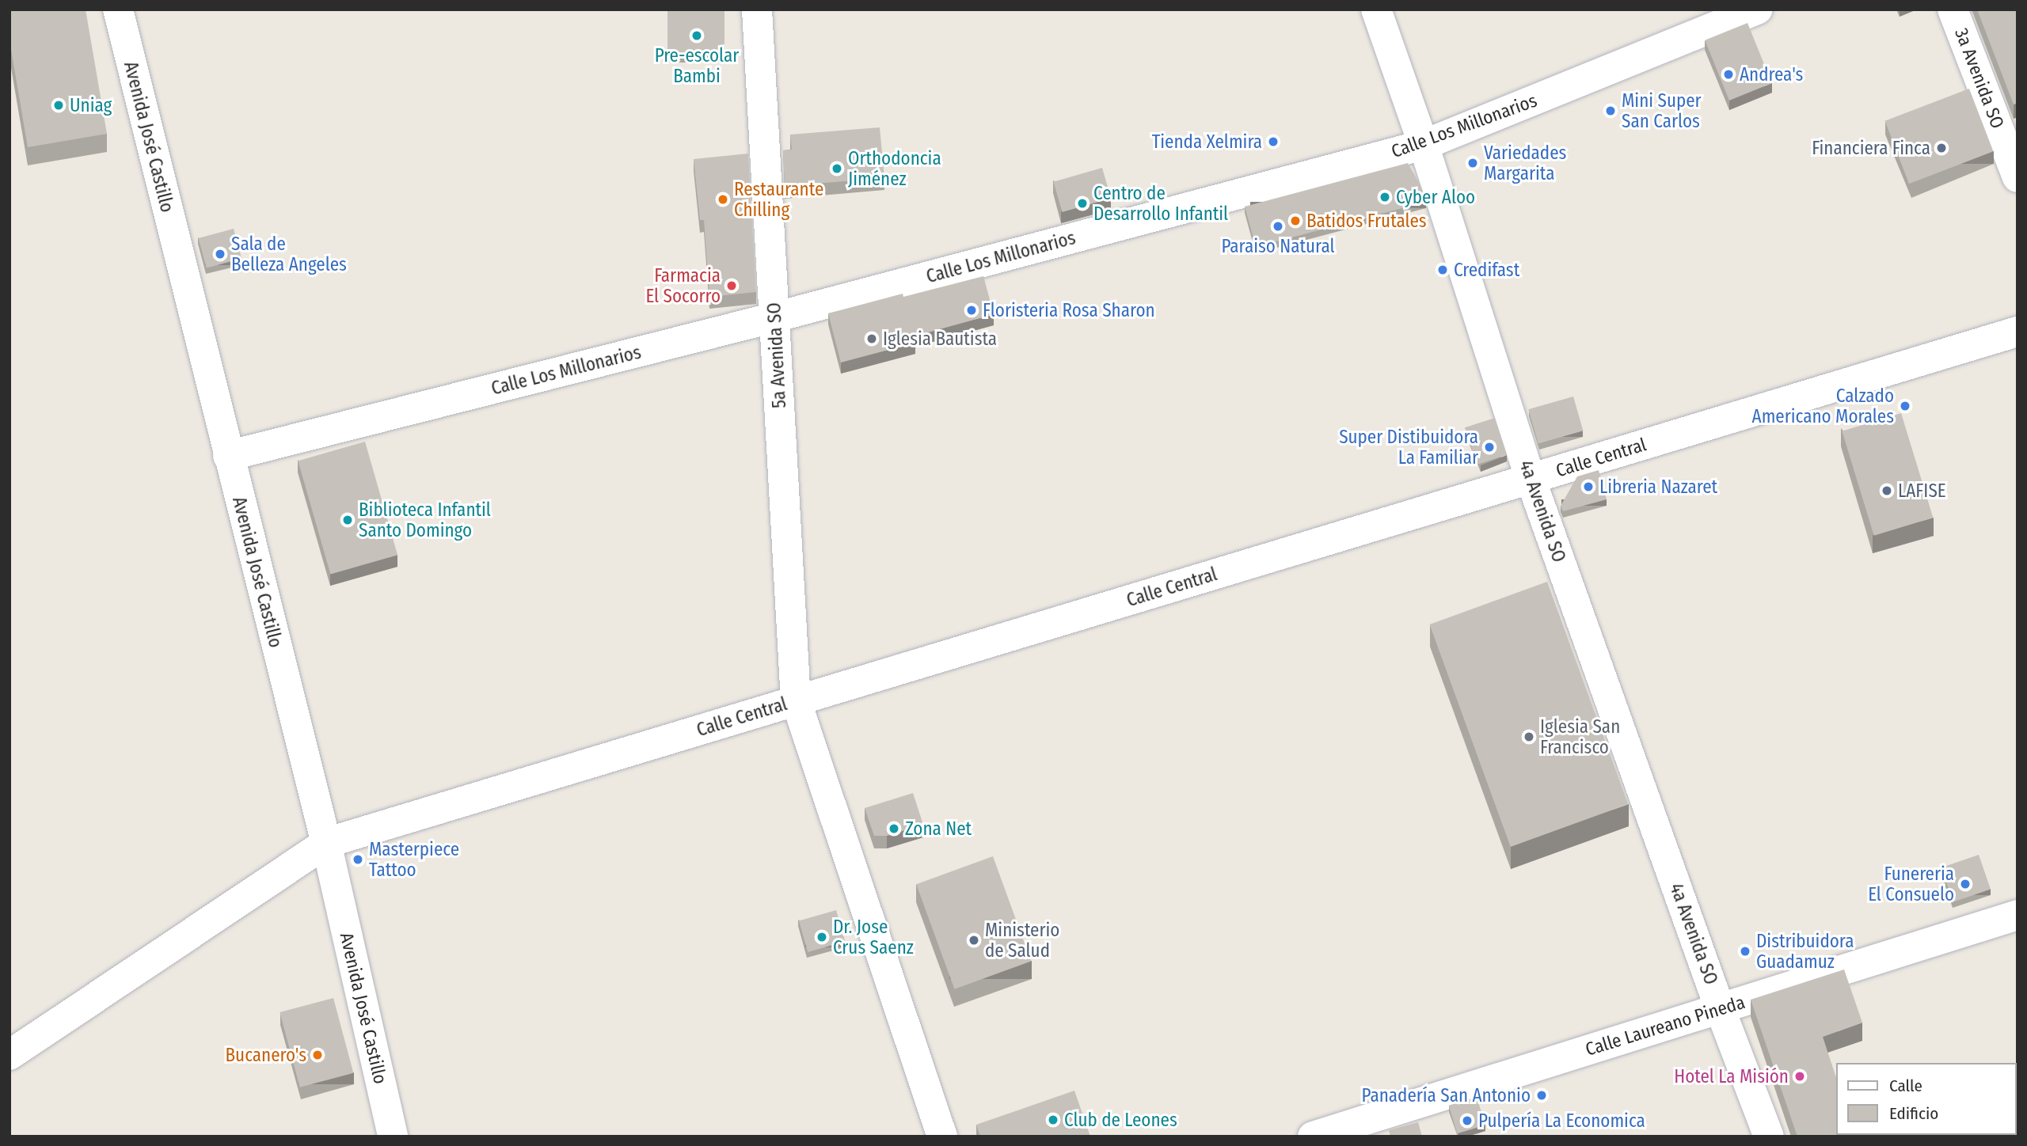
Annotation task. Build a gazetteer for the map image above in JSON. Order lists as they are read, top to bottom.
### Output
{
  "streets": {
    "street": [
      "3a Avenida SO",
      "Calle Los Millonarios",
      "Avenida José Castillo",
      "5a Avenida SO",
      "Calle Central",
      "4a Avenida SO",
      "Calle Laureano Pineda"
    ]
  },
  "crossings": [
    ["Calle Los Millonarios", "Avenida José Castillo"],
    ["Calle Los Millonarios", "5a Avenida SO"],
    ["Calle Los Millonarios", "4a Avenida SO"],
    ["Avenida José Castillo", "Calle Central"],
    ["5a Avenida SO", "Calle Central"],
    ["Calle Central", "4a Avenida SO"],
    ["4a Avenida SO", "Calle Laureano Pineda"]
  ],
  "places": [
    "Pre-escolar Bambi",
    "Andrea's",
    "Uniag",
    "Mini Super San Carlos",
    "Tienda Xelmira",
    "Financiera Finca",
    "Variedades Margarita",
    "Orthodoncia Jiménez",
    "Cyber Aloo",
    "Restaurante Chilling",
    "Centro de Desarrollo Infantil",
    "Batidos Frutales",
    "Paraiso Natural",
    "Sala de Belleza Angeles",
    "Credifast",
    "Farmacia El Socorro",
    "Floristeria Rosa Sharon",
    "Iglesia Bautista",
    "Calzado Americano Morales",
    "Super Distibuidora La Familiar",
    "Libreria Nazaret",
    "LAFISE",
    "Biblioteca Infantil Santo Domingo",
    "Iglesia San Francisco",
    "Zona Net",
    "Masterpiece Tattoo",
    "Funereria El Consuelo",
    "Dr. Jose Crus Saenz",
    "Ministerio de Salud",
    "Distribuidora Guadamuz",
    "Bucanero's",
    "Hotel La Misión",
    "Panadería San Antonio",
    "Club de Leones",
    "Pulpería La Economica"
  ],
  "legend": ["Calle", "Edificio"]
}
